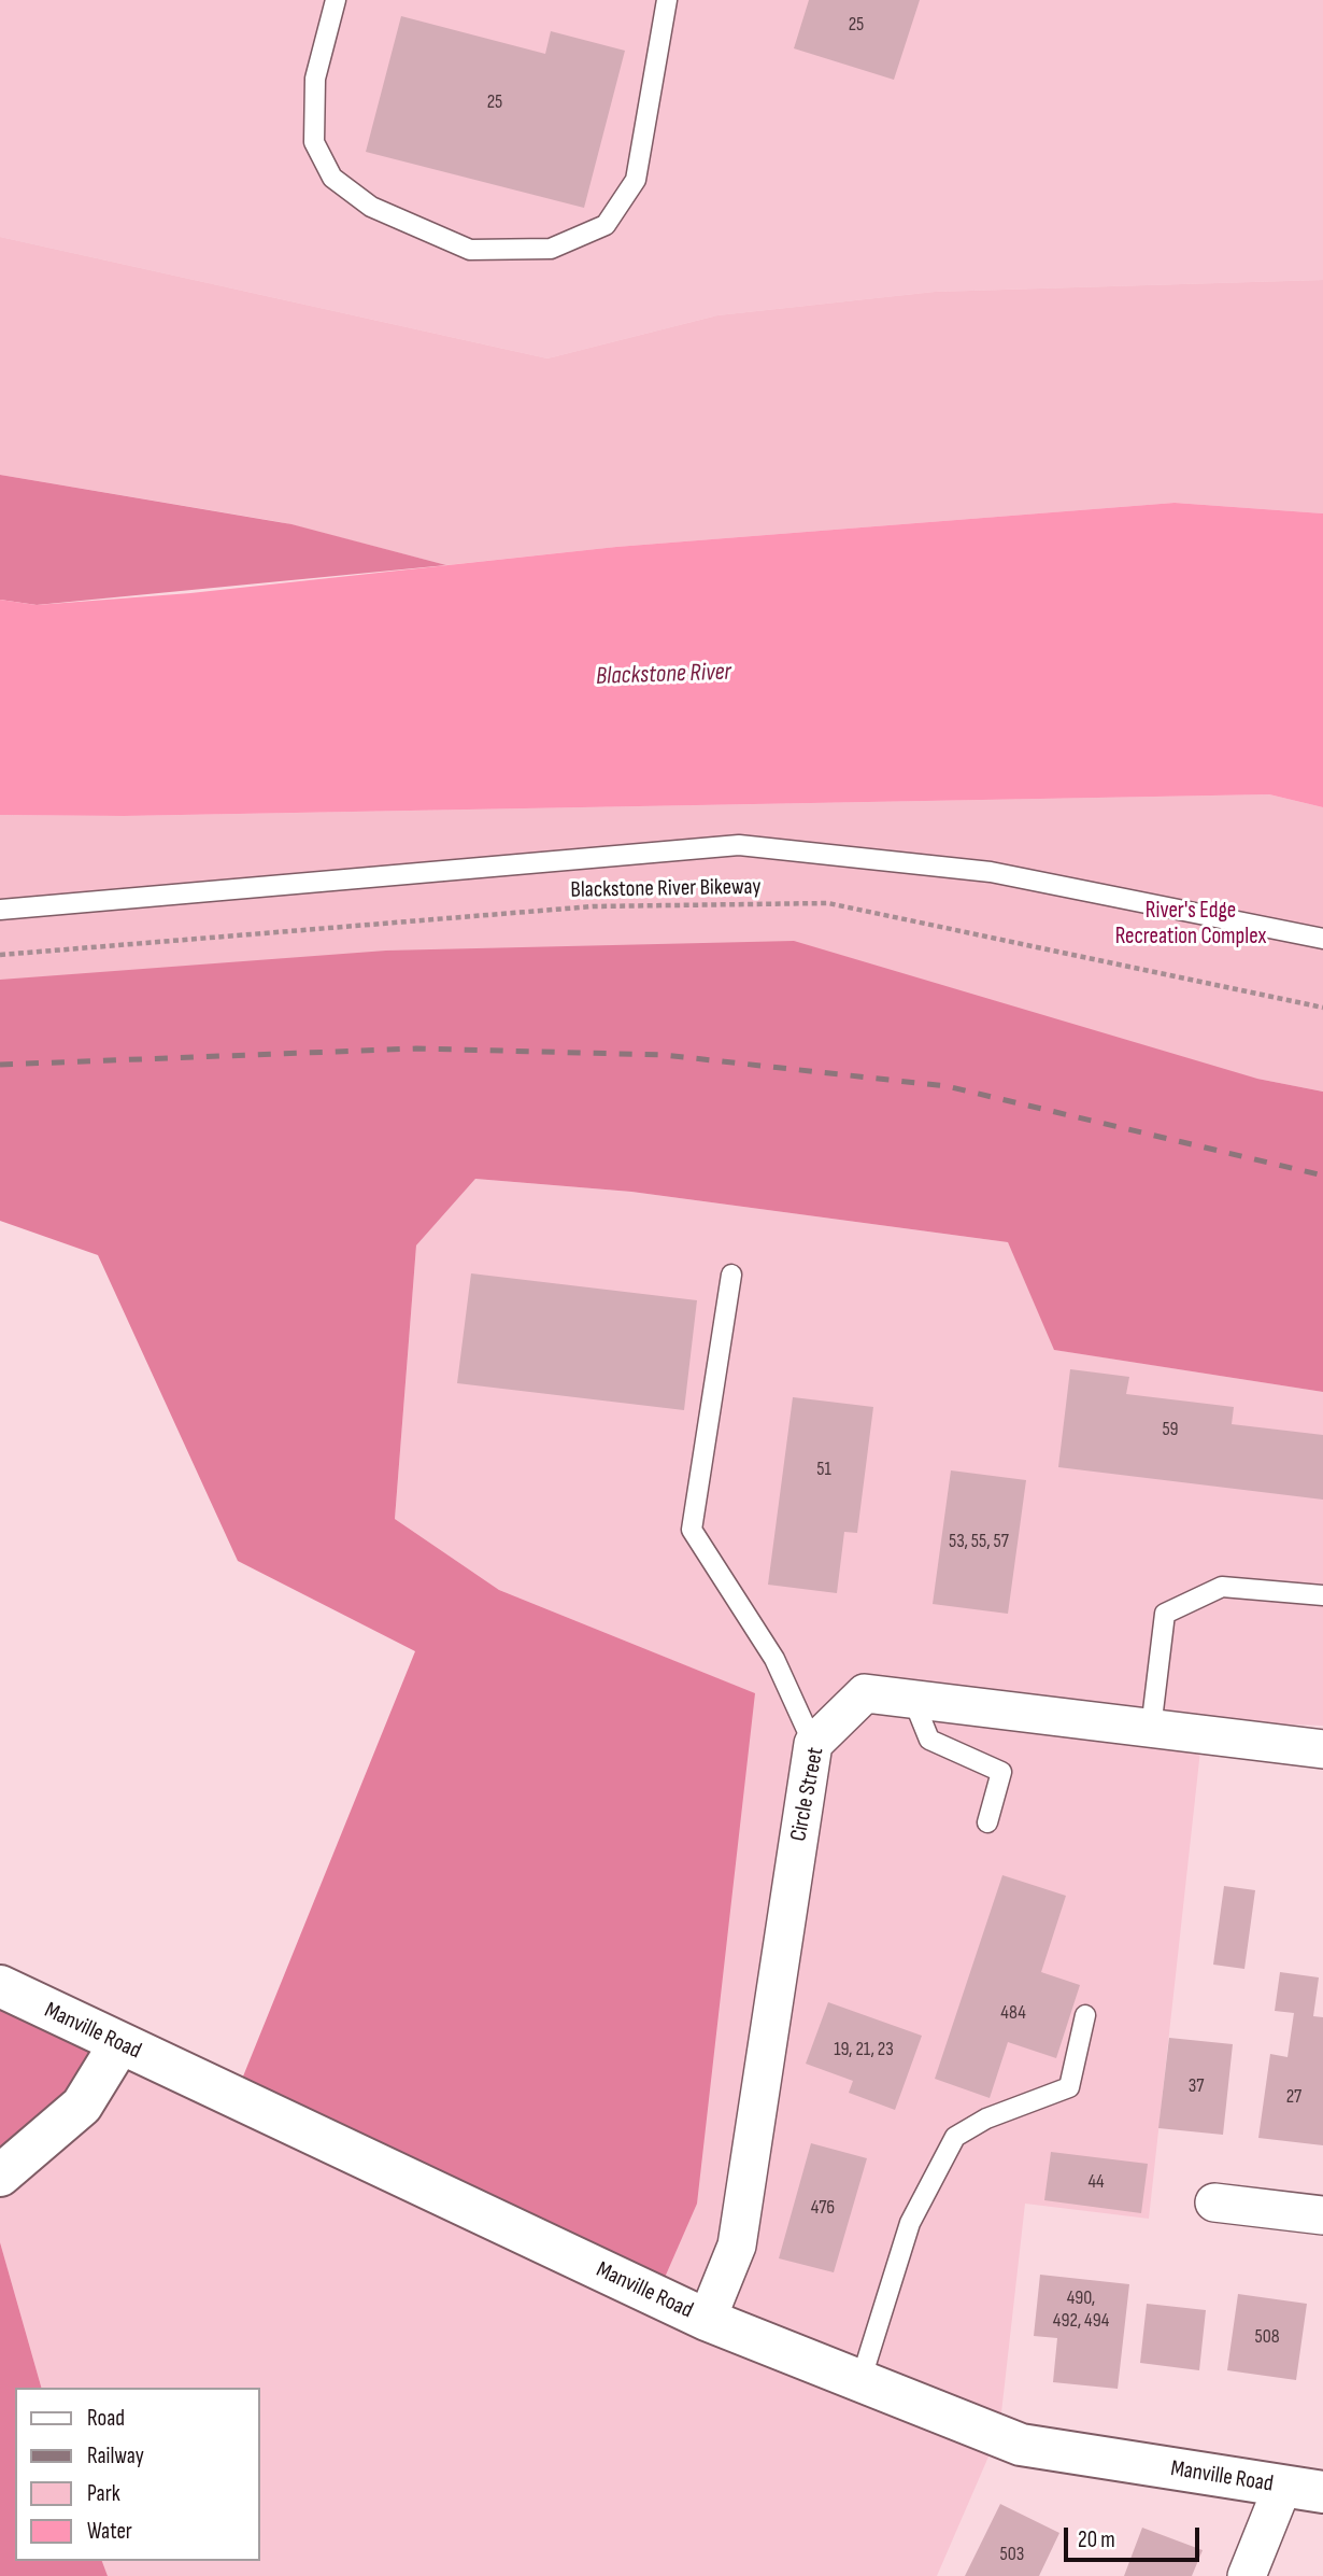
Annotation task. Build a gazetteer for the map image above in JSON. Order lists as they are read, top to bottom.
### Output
{
  "streets": {
    "main road": ["Manville Road"],
    "street": ["Circle Street"],
    "path": ["Blackstone River Bikeway"]
  },
  "crossings": [
    ["Circle Street", "Manville Road"]
  ],
  "water": ["Blackstone River"],
  "parks": ["River's Edge Recreation Complex"],
  "house_numbers": [
    "25",
    "25",
    "59",
    "51",
    "53, 55, 57",
    "484",
    "19, 21, 23",
    "37",
    "27",
    "44",
    "476",
    "490, 492, 494",
    "508",
    "503"
  ],
  "legend": [
    "Road",
    "Railway",
    "Park",
    "Water"
  ],
  "scale_bar": "20 m"
}
